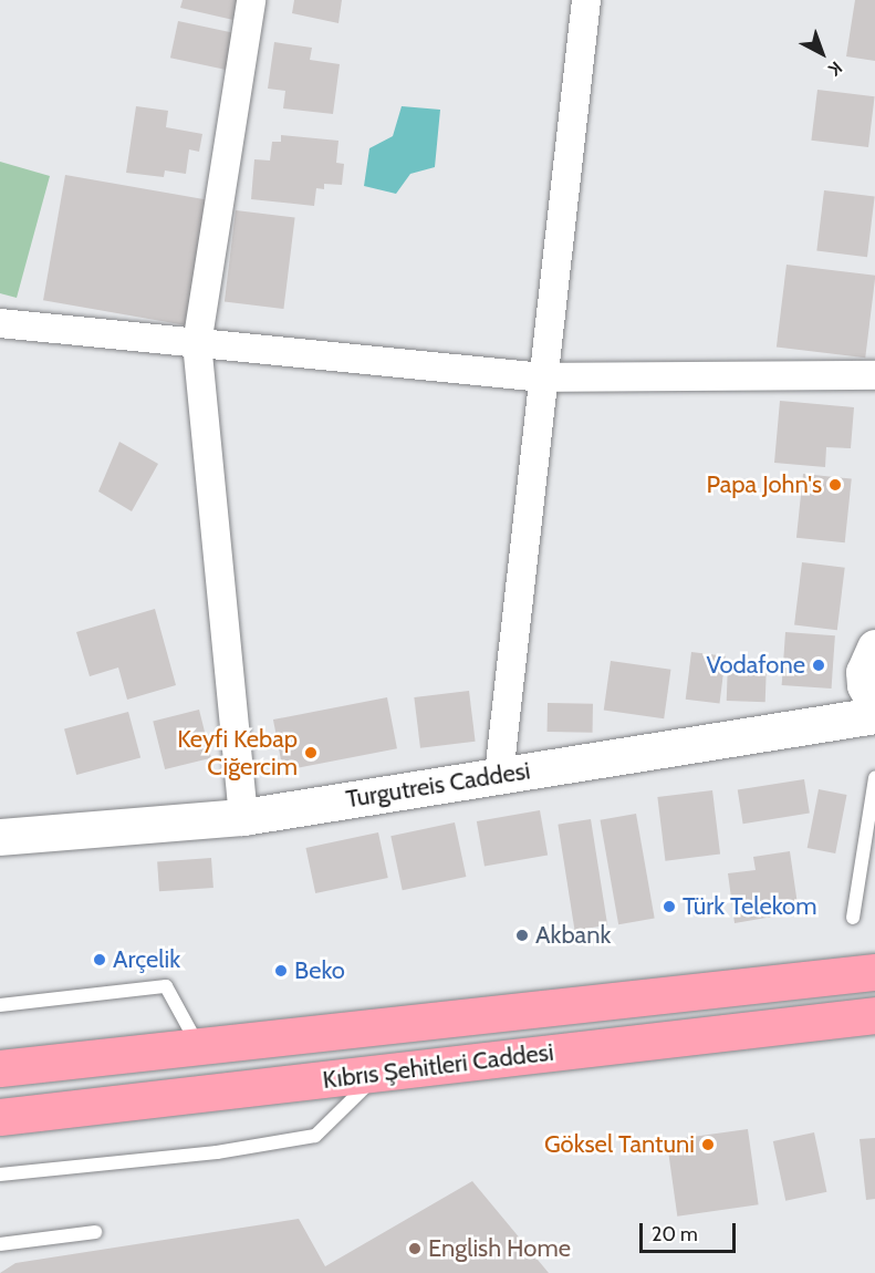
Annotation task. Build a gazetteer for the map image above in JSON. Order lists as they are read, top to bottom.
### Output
{
  "streets": {
    "highway": ["Kıbrıs Şehitleri Caddesi"],
    "street": ["Turgutreis Caddesi"]
  },
  "places": [
    "Papa John's",
    "Vodafone",
    "Keyfi Kebap Ciğercim",
    "Türk Telekom",
    "Akbank",
    "Arçelik",
    "Beko",
    "Göksel Tantuni",
    "English Home"
  ],
  "scale_bar": "20 m",
  "north": "bottom right"
}
